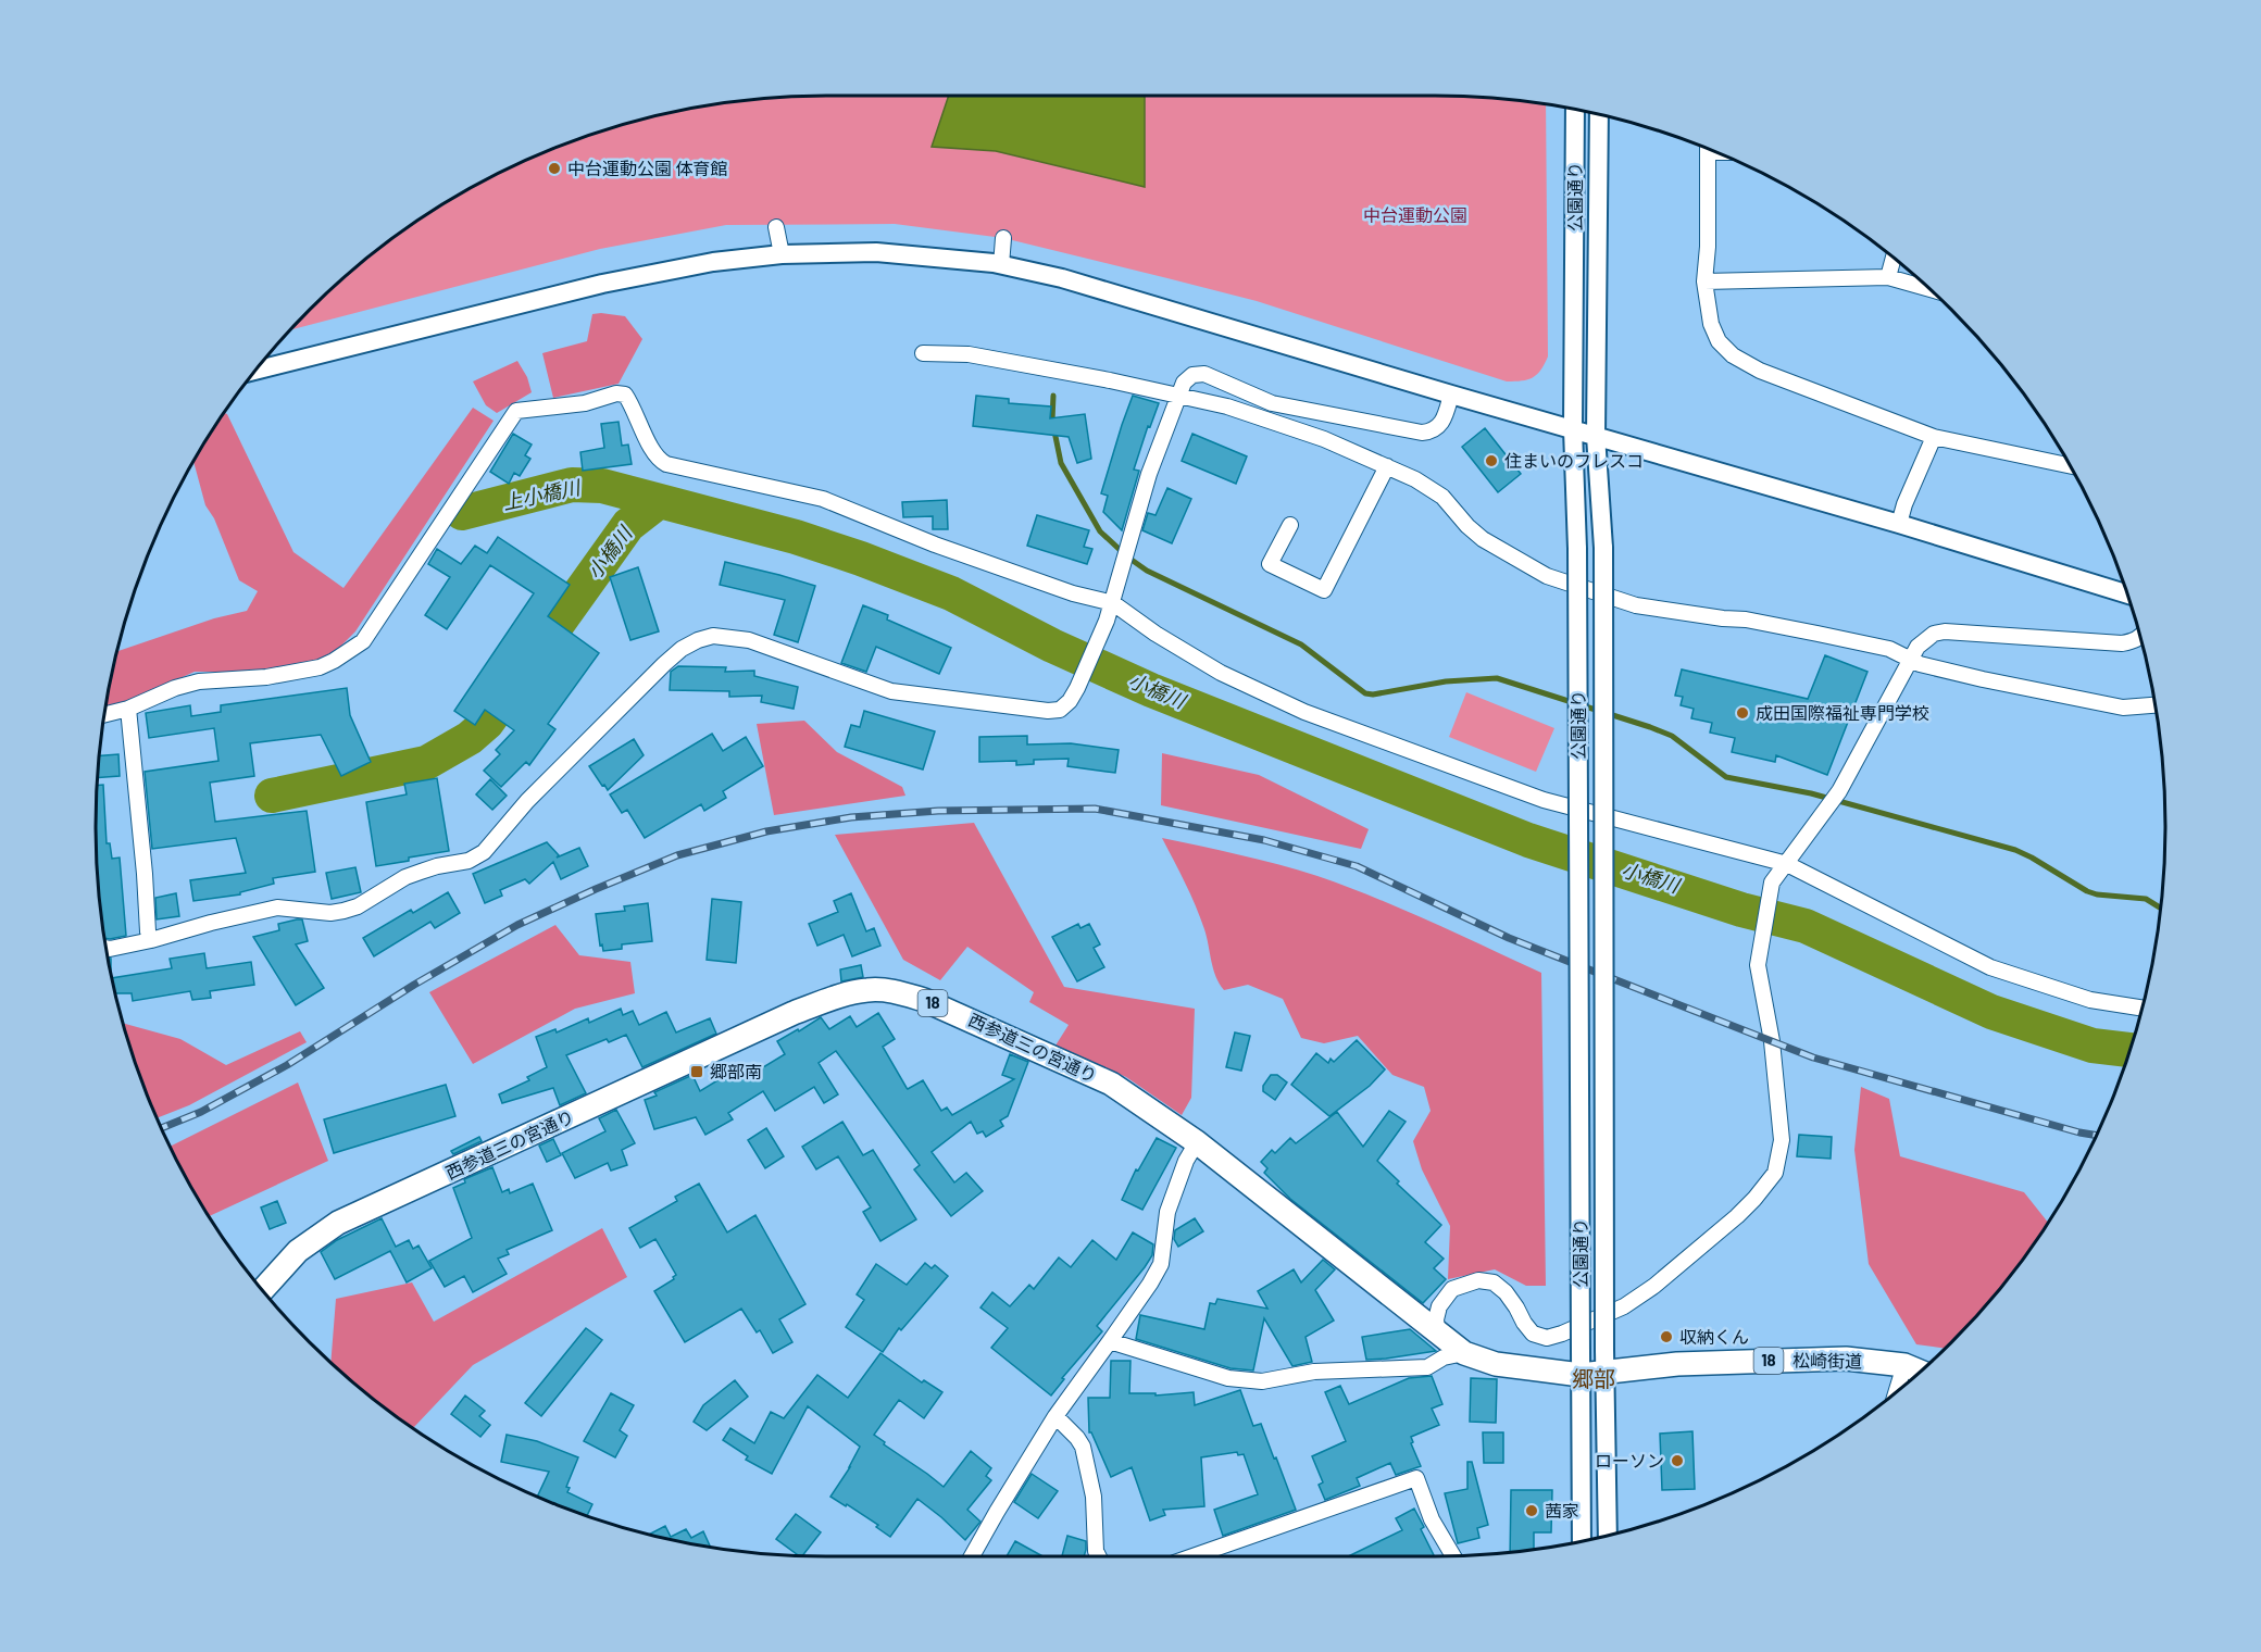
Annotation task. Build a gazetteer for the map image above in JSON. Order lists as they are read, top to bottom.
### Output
{
  "streets": {
    "main road": ["18", "西参道三の宮通り", "松崎街道"],
    "street": ["公園通り"]
  },
  "crossings": [
    ["公園通り", "西参道三の宮通り"],
    ["公園通り", "松崎街道"],
    ["西参道三の宮通り", "松崎街道"]
  ],
  "districts": ["郷部"],
  "water": ["上小橋川", "小橋川"],
  "parks": ["中台運動公園"],
  "places": {
    "other": [
      "中台運動公園 体育館",
      "住まいのフレスコ",
      "成田国際福祉専門学校",
      "収納くん",
      "ローソン",
      "茜家"
    ],
    "transit": ["郷部南"]
  }
}
